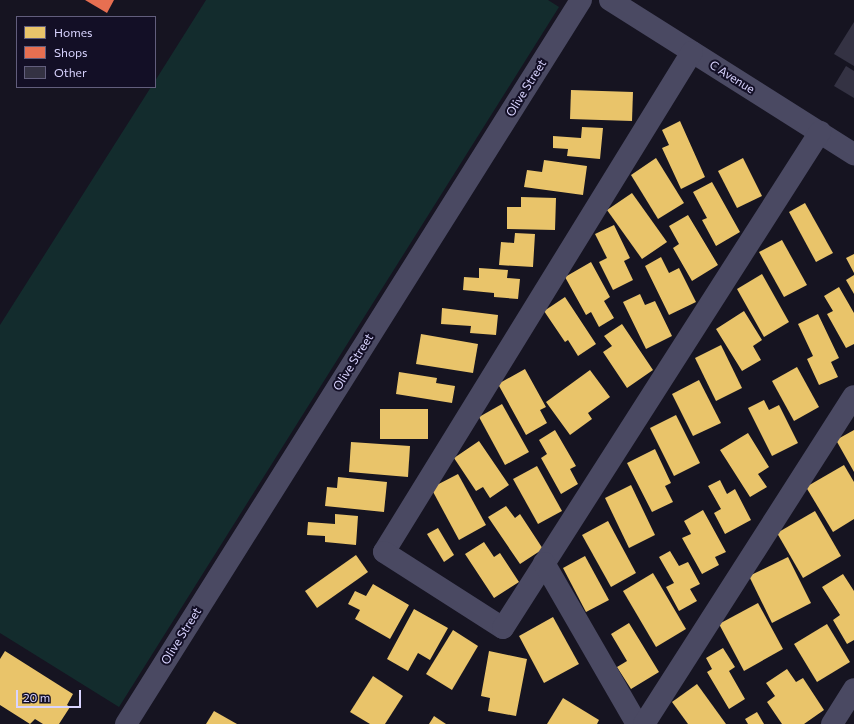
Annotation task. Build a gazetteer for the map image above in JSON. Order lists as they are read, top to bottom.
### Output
{
  "streets": {
    "street": ["C Avenue", "Olive Street"]
  },
  "legend": ["Homes", "Shops", "Other"],
  "scale_bar": "20 m"
}
